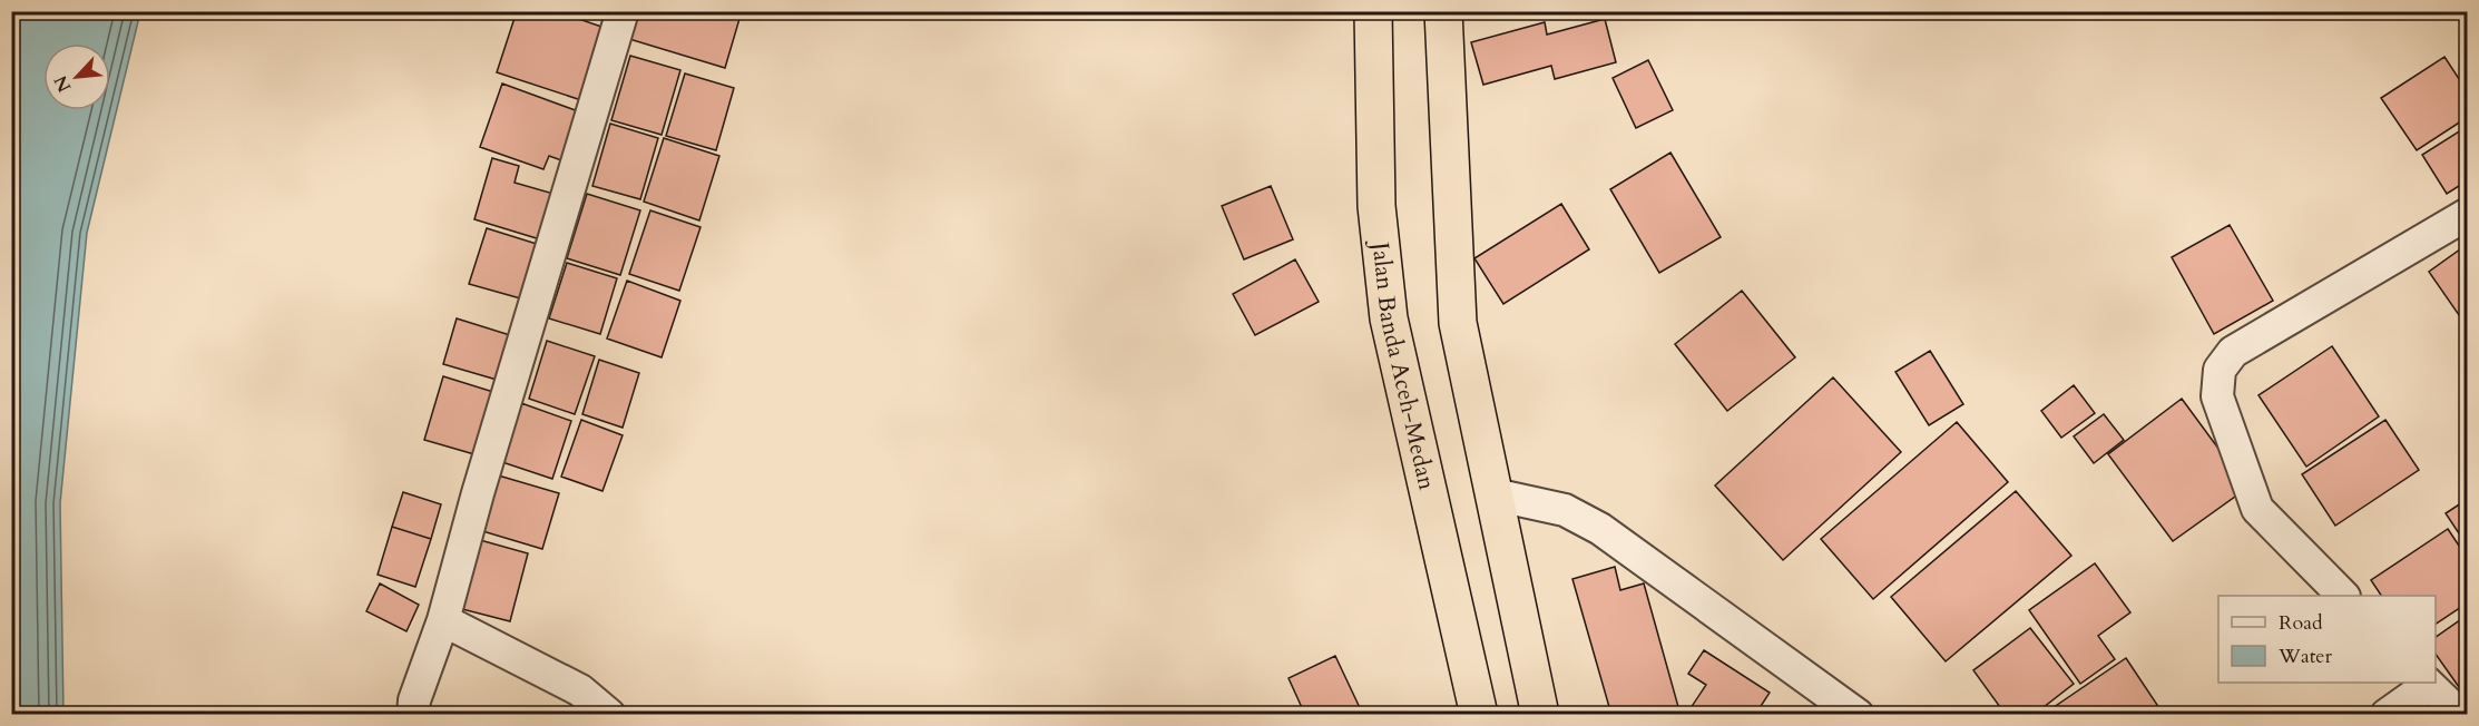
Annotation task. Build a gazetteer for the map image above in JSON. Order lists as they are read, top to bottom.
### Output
{
  "streets": {
    "highway": ["Jalan Banda Aceh-Medan"]
  },
  "legend": ["Road", "Water"],
  "north": "bottom left"
}
